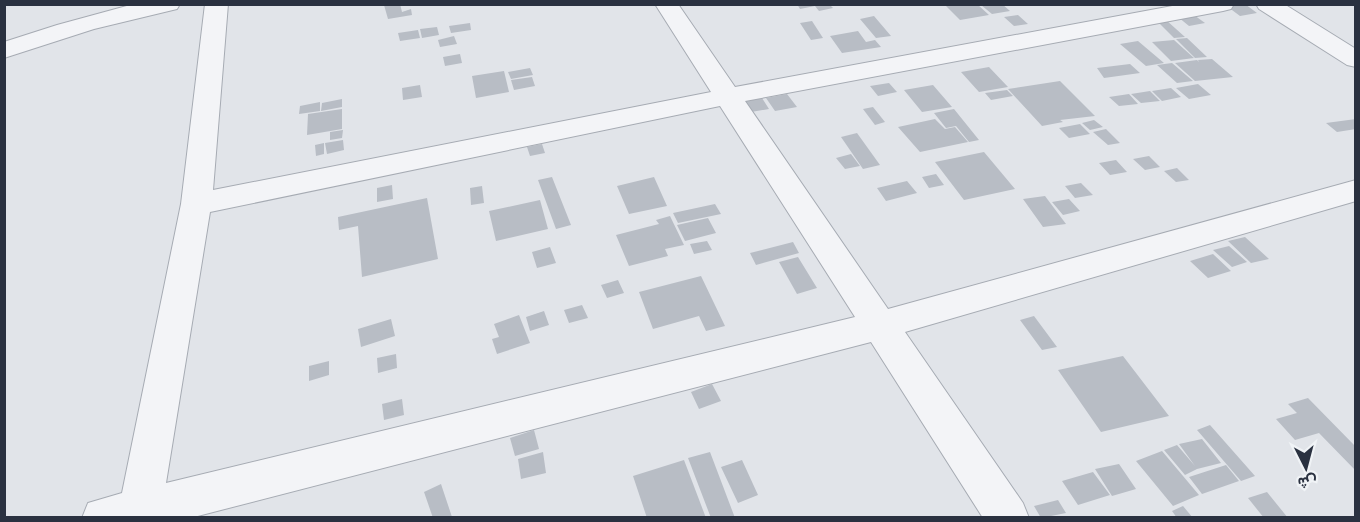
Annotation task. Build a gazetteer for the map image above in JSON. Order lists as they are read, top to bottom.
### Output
{
  "north": "bottom"
}
